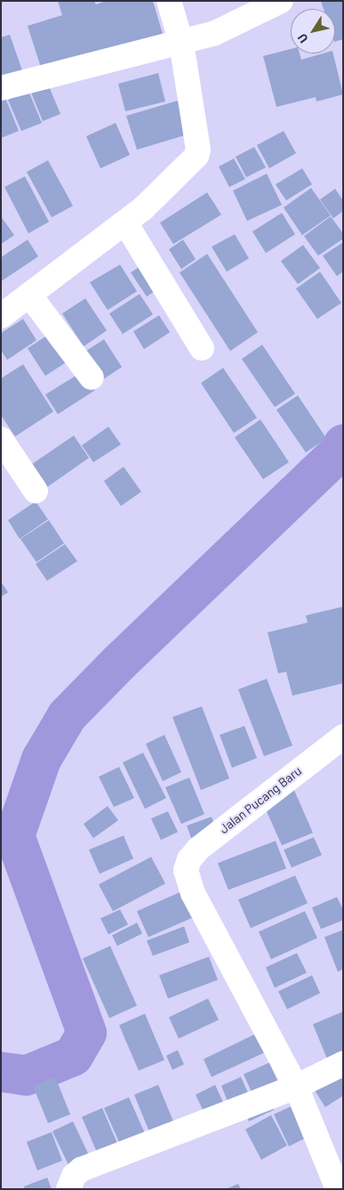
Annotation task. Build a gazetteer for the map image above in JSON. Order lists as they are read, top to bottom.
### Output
{
  "streets": {
    "street": ["Jalan Pucang Baru"]
  },
  "north": "bottom left"
}
